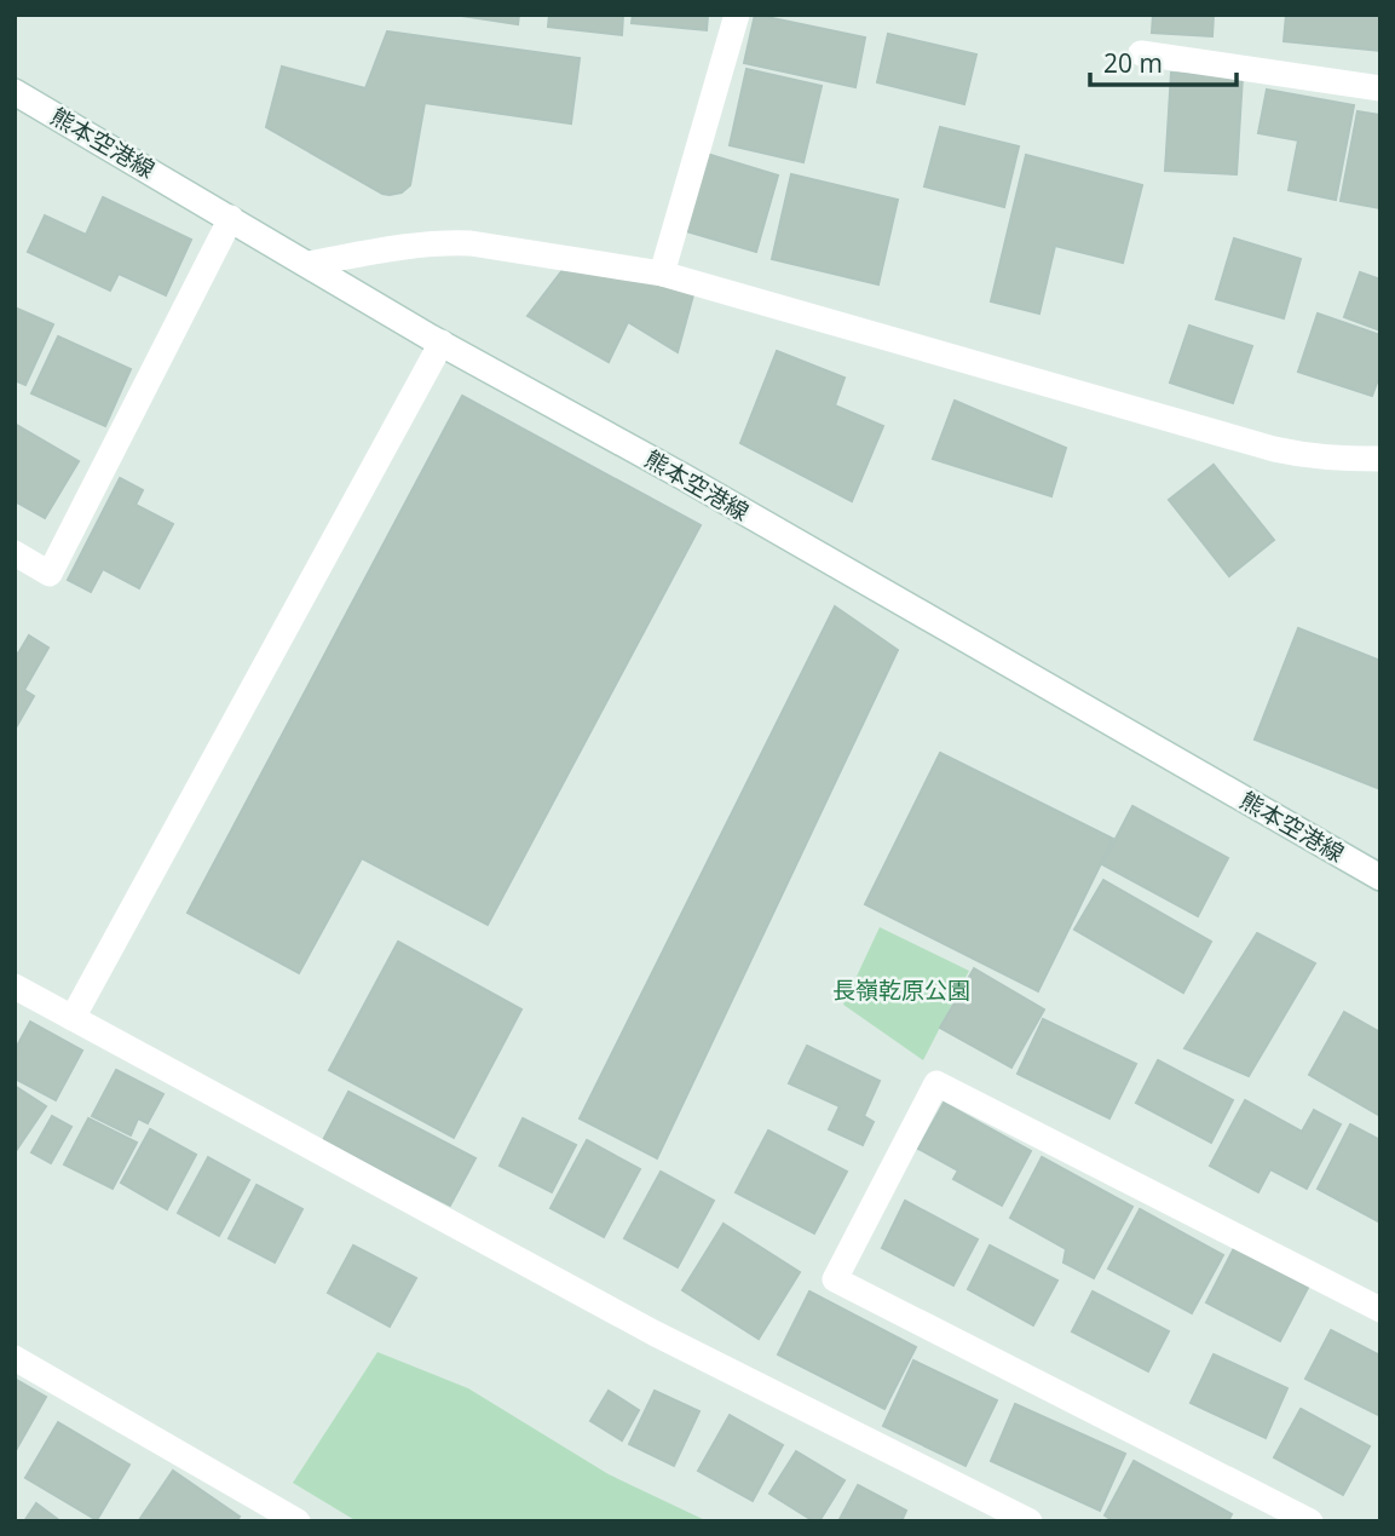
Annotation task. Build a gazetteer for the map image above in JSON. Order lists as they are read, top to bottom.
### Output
{
  "streets": {
    "street": ["熊本空港線"]
  },
  "parks": ["長嶺乾原公園"],
  "scale_bar": "20 m"
}
